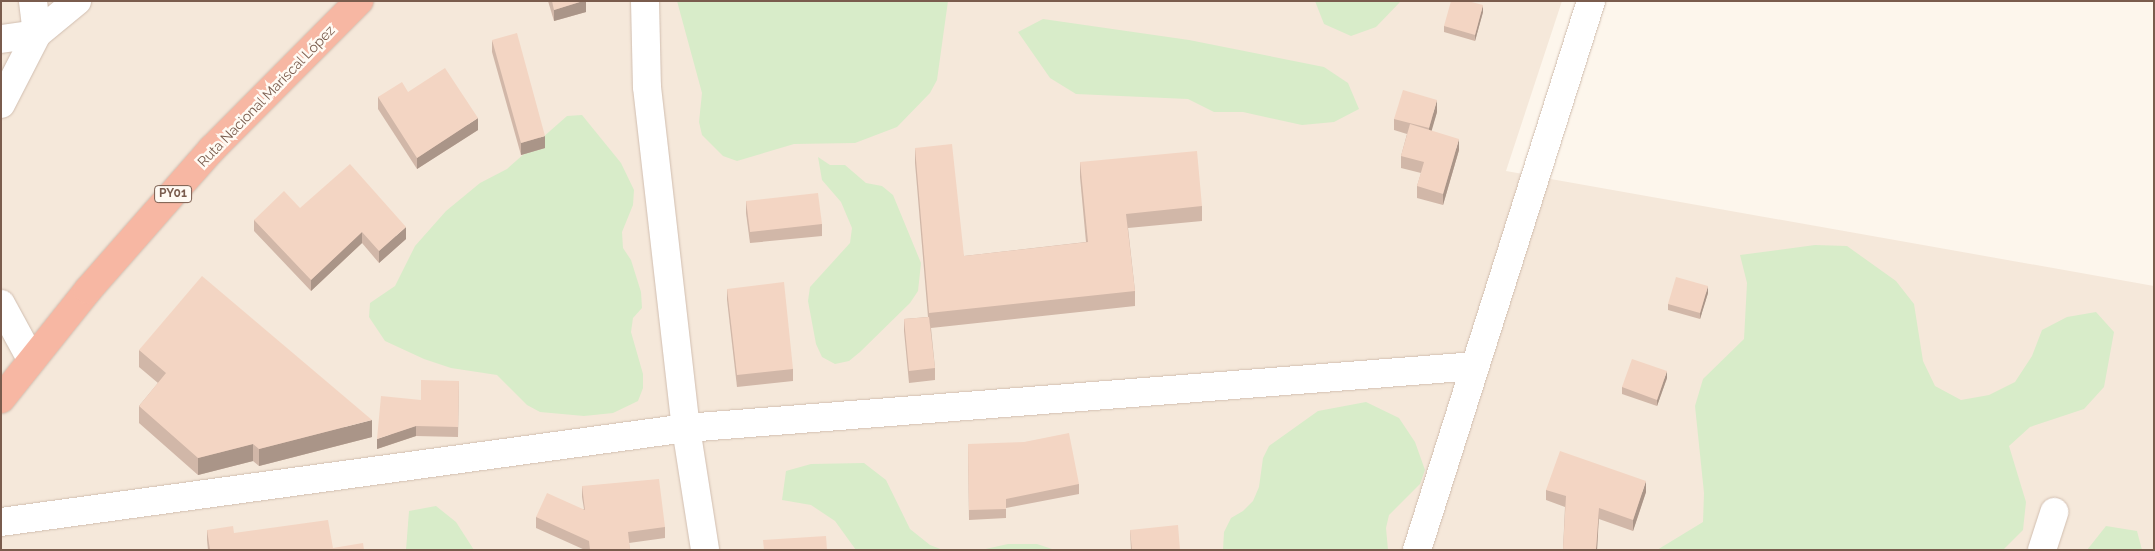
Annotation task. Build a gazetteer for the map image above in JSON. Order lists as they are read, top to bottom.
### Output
{
  "streets": {
    "highway": ["Ruta Nacional Mariscal López", "PY01"]
  }
}
